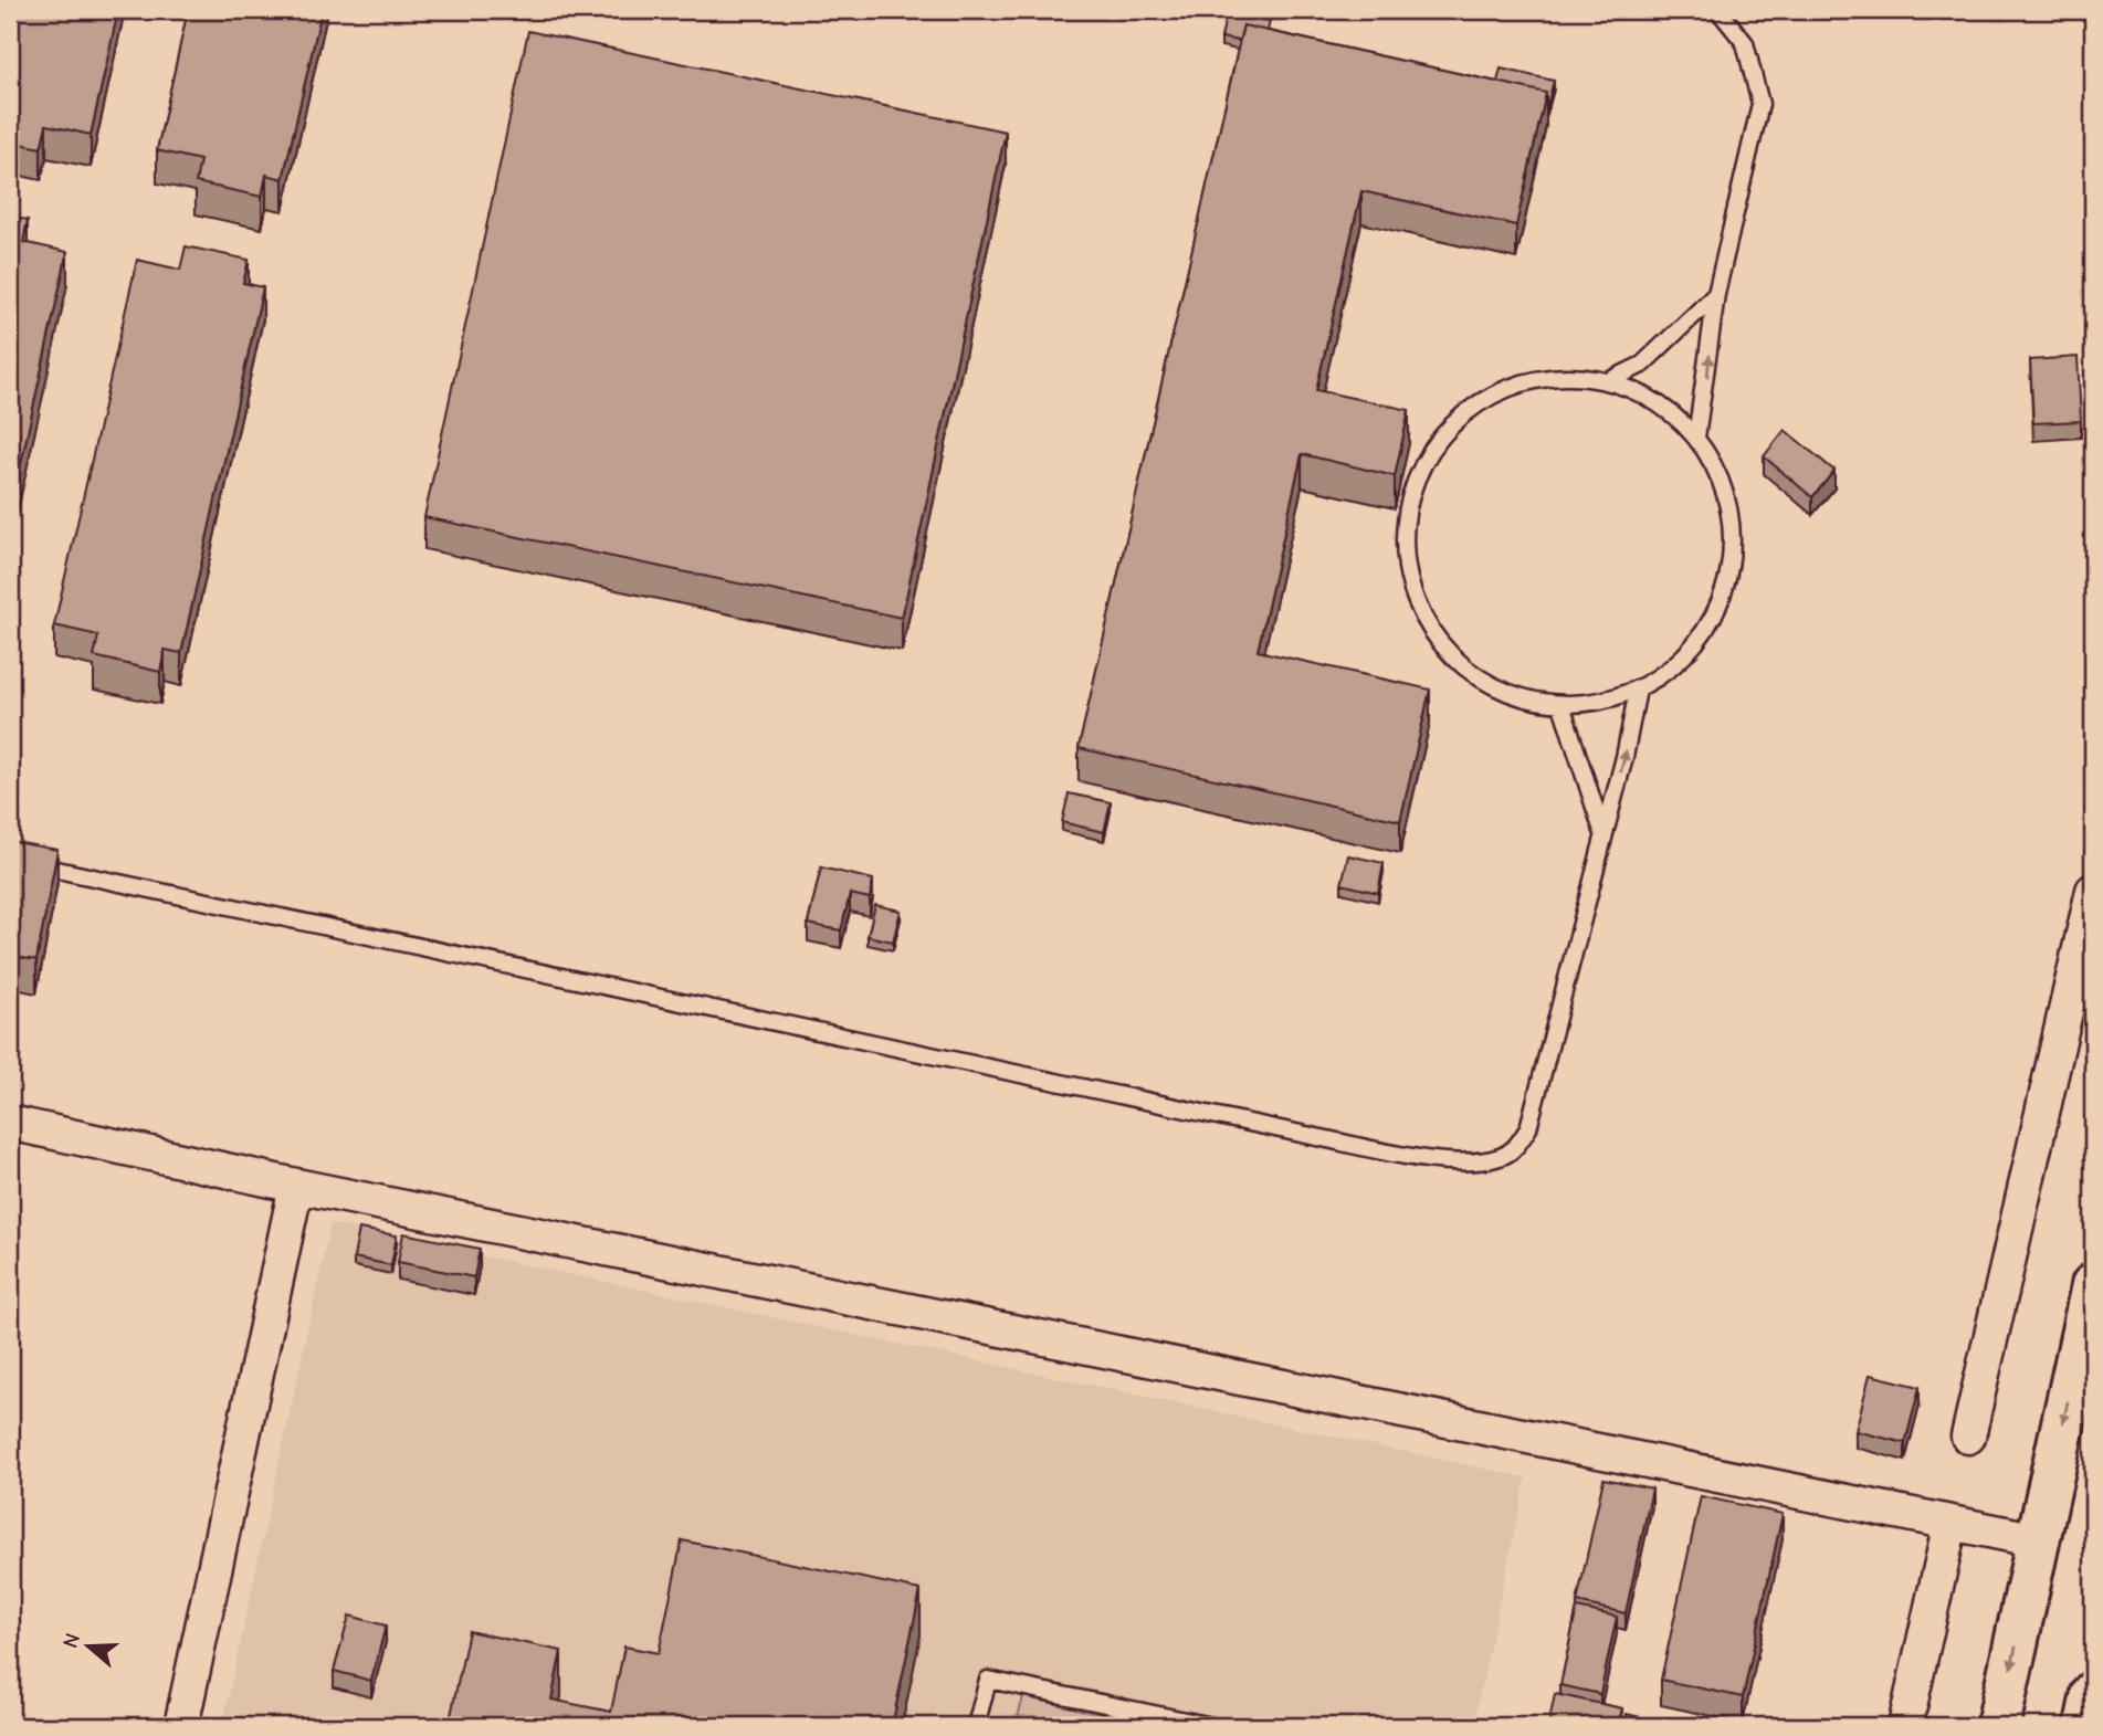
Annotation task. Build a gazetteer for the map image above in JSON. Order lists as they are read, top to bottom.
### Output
{
  "north": "left"
}
